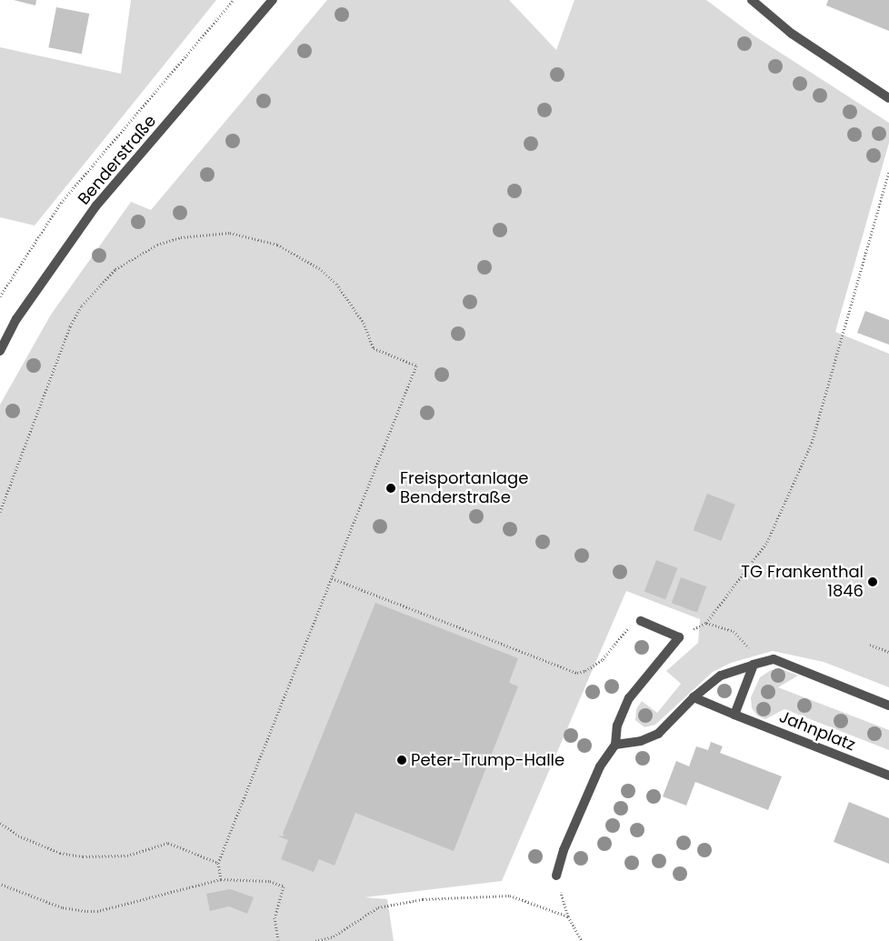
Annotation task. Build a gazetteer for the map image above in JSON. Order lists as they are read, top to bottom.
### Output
{
  "streets": {
    "street": ["Benderstraße", "Jahnplatz"]
  },
  "places": ["Freisportanlage Benderstraße", "TG Frankenthal 1846", "Peter-Trump-Halle"]
}
